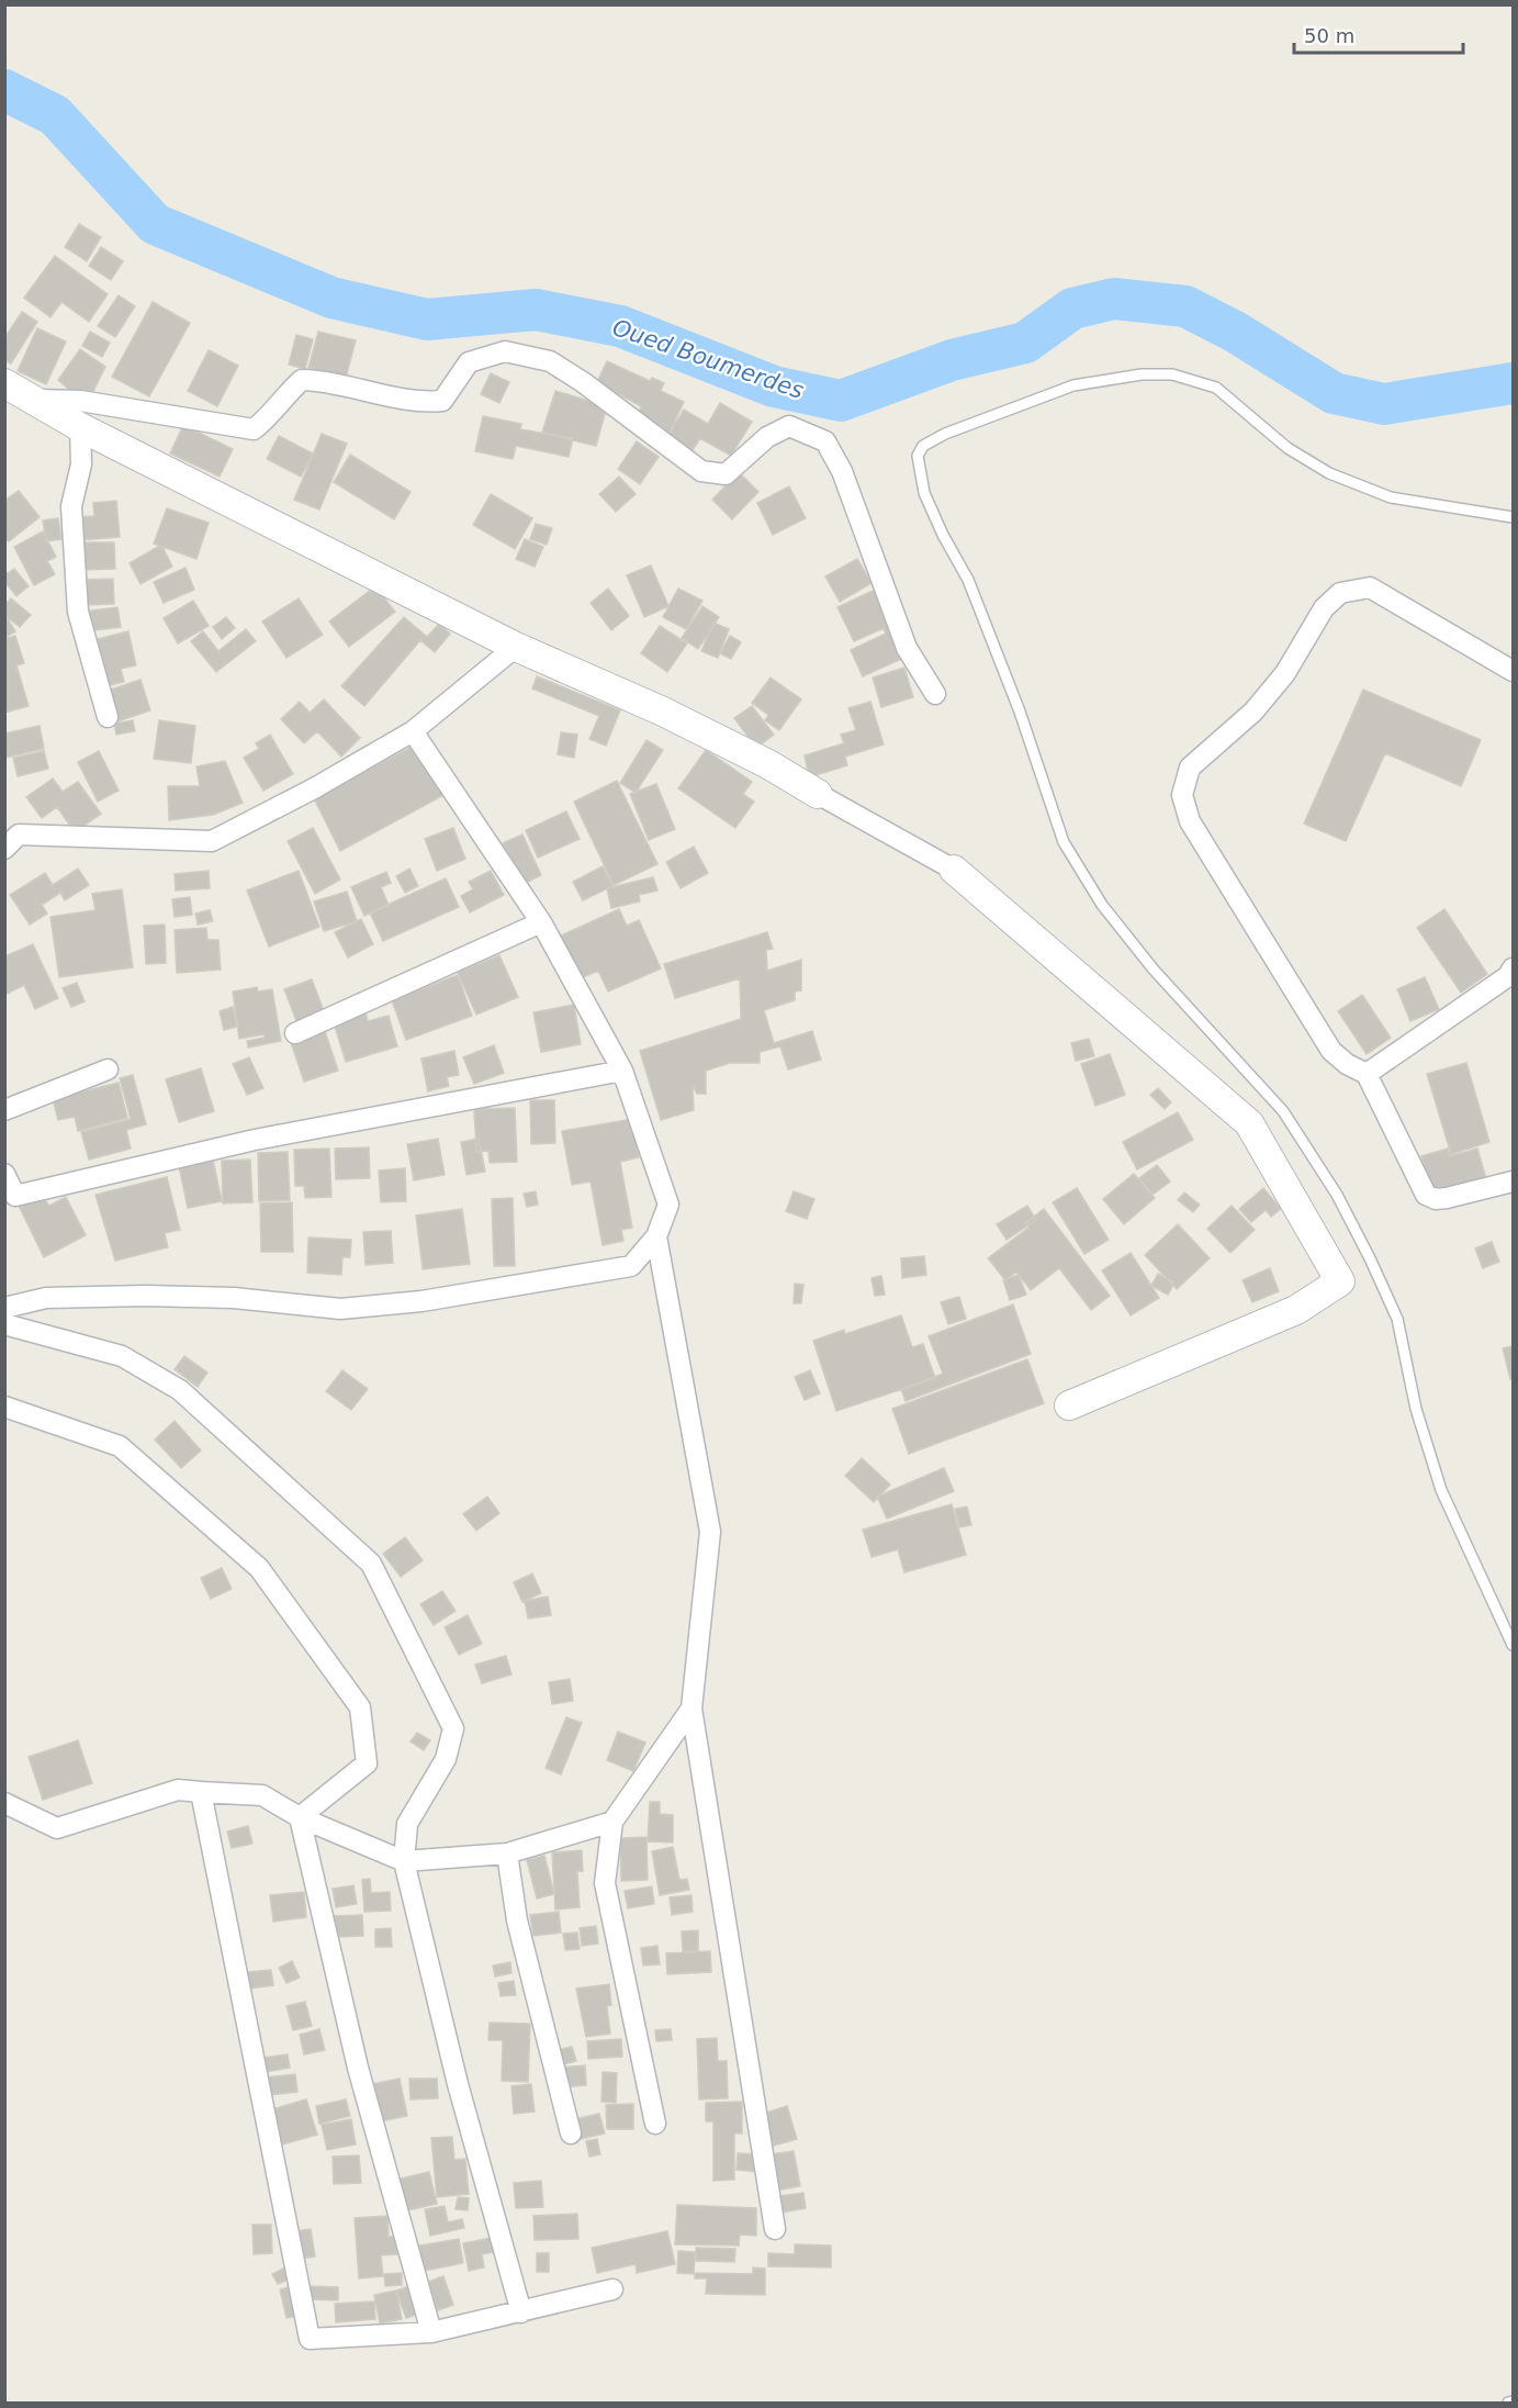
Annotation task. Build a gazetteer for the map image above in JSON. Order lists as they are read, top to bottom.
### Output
{
  "water": ["Oued Boumerdes"],
  "scale_bar": "50 m"
}
